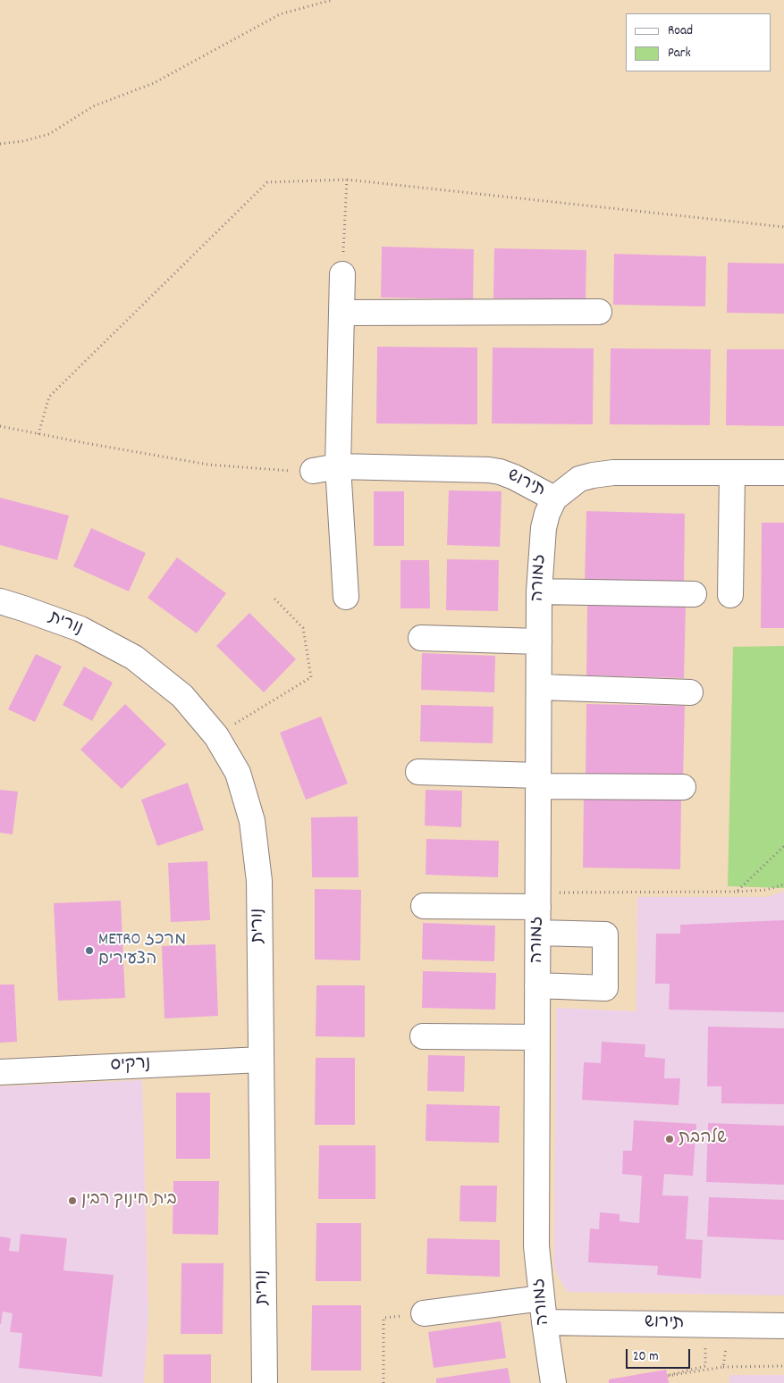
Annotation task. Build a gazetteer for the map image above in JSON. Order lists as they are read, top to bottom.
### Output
{
  "streets": {
    "street": [
      "תירוש",
      "זמורה",
      "נורית",
      "נרקיס"
    ]
  },
  "crossings": [
    ["תירוש", "זמורה"],
    ["נורית", "נרקיס"]
  ],
  "places": ["METRO מרכז הצעירים", "שלהבת", "בית חינוך רבין"],
  "legend": ["Road", "Park"],
  "scale_bar": "20 m"
}
